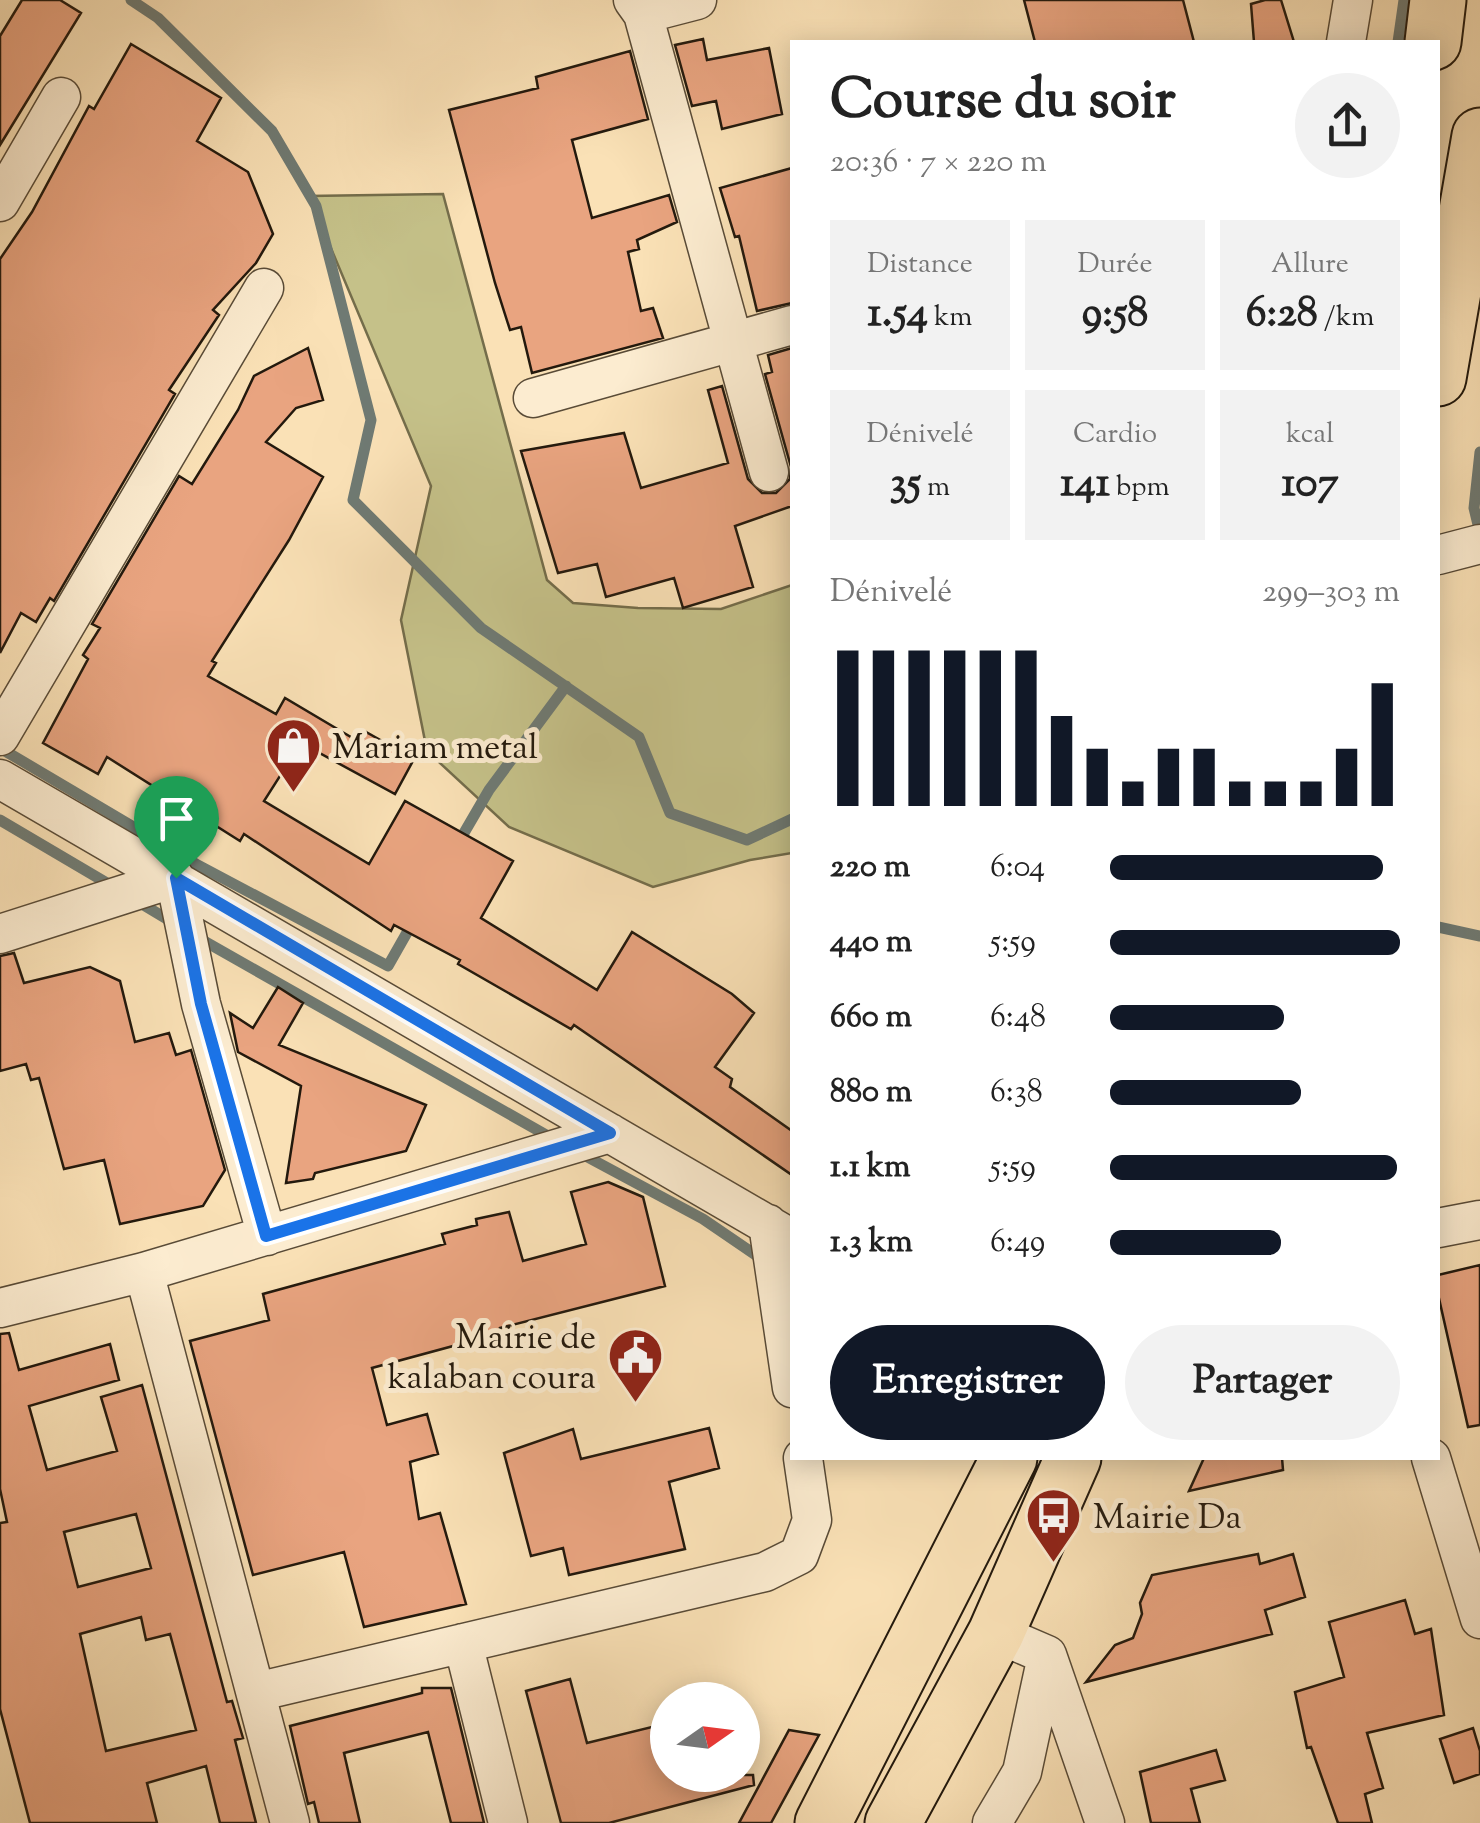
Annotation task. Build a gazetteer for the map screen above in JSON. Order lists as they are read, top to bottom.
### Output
{
  "places": {
    "shop": ["Mariam metal"],
    "public building": ["Mairie de kalaban coura"],
    "bus stop": ["Mairie Da"]
  },
  "north": "right",
  "page": {
    "heading": ["Course du soir", "20:36 · 7 × 220 m"],
    "stats": [
      ["Distance", "1.54 km"],
      ["Durée", "9:58"],
      ["Allure", "6:28 /km"],
      ["Dénivelé", "35 m"],
      ["Cardio", "141 bpm"],
      ["kcal", "107"]
    ],
    "chart": ["Dénivelé", "299–303 m"],
    "list": [
      {
        "name": "220 m",
        "note": "6:04"
      },
      {
        "name": "440 m",
        "note": "5:59"
      },
      {
        "name": "660 m",
        "note": "6:48"
      },
      {
        "name": "880 m",
        "note": "6:38"
      },
      {
        "name": "1.1 km",
        "note": "5:59"
      },
      {
        "name": "1.3 km",
        "note": "6:49"
      }
    ],
    "buttons": ["Enregistrer", "Partager"]
  }
}
